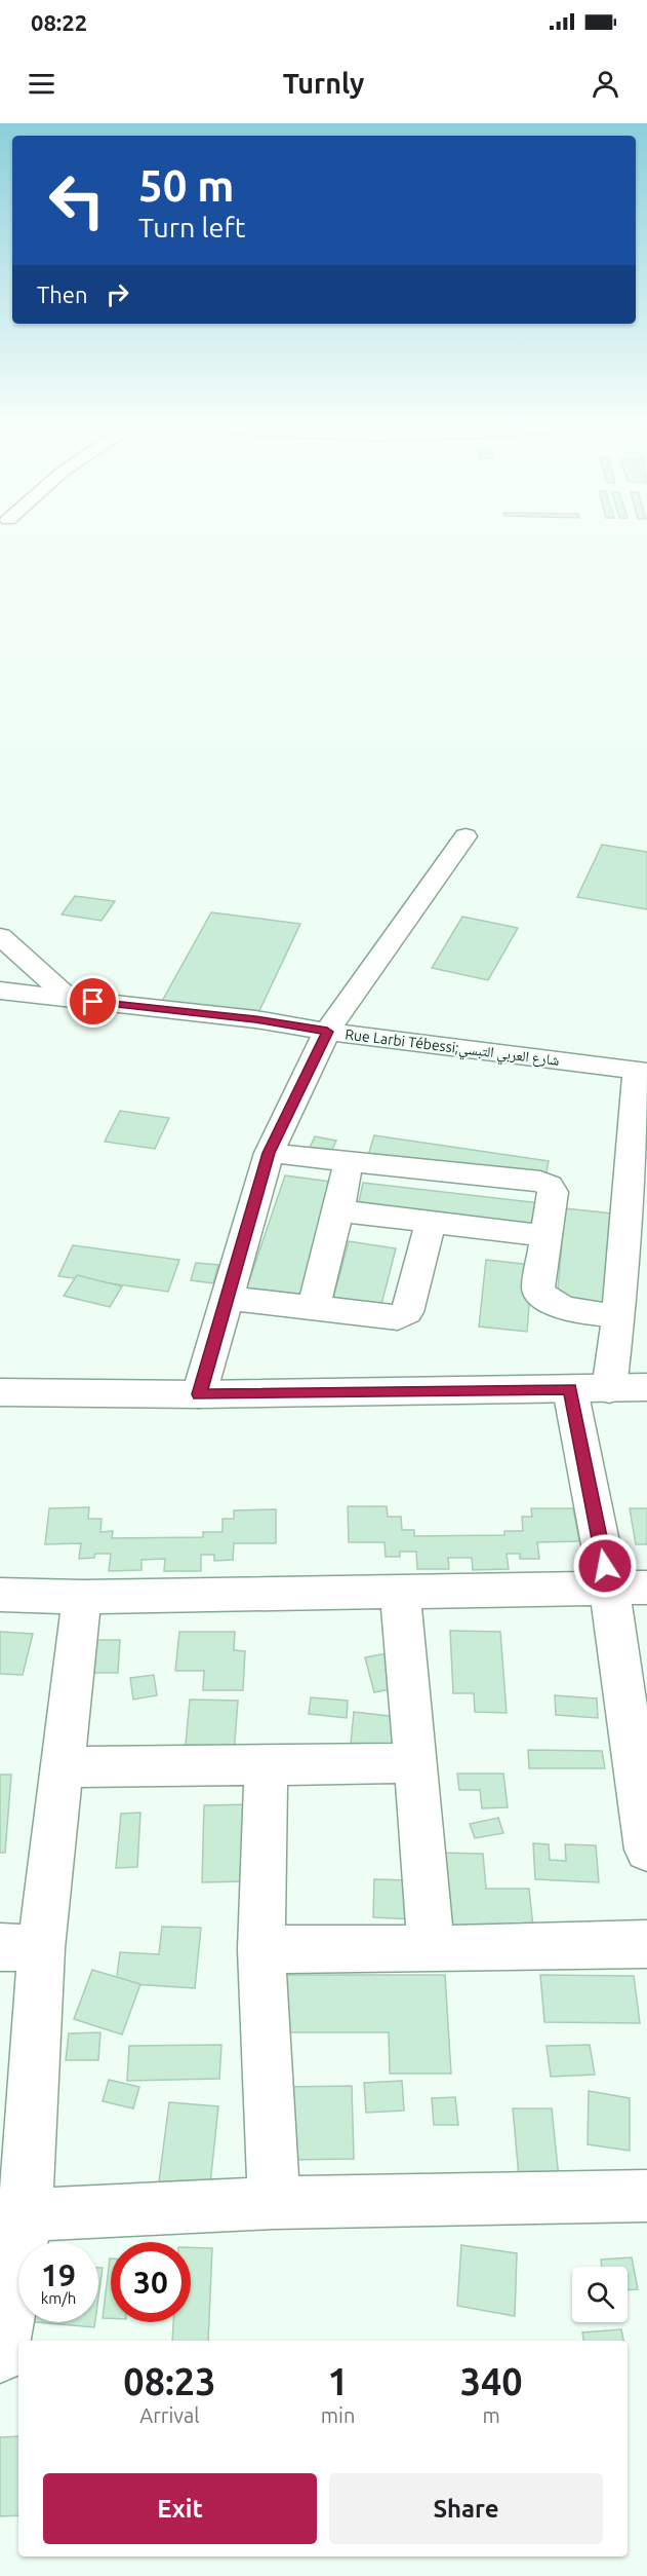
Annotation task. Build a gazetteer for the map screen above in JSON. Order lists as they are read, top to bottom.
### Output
{
  "streets": {
    "street": ["Rue Larbi Tébessi;شارع العربي التبسي"]
  },
  "page": {
    "status": "08:22",
    "header": "Turnly",
    "turn": ["50 m", "Turn left"],
    "then": "Then",
    "speed": "19 km/h",
    "limit": "30",
    "eta": [
      "08:23",
      "Arrival",
      "1",
      "min",
      "340",
      "m"
    ],
    "buttons": ["Exit", "Share"]
  }
}
